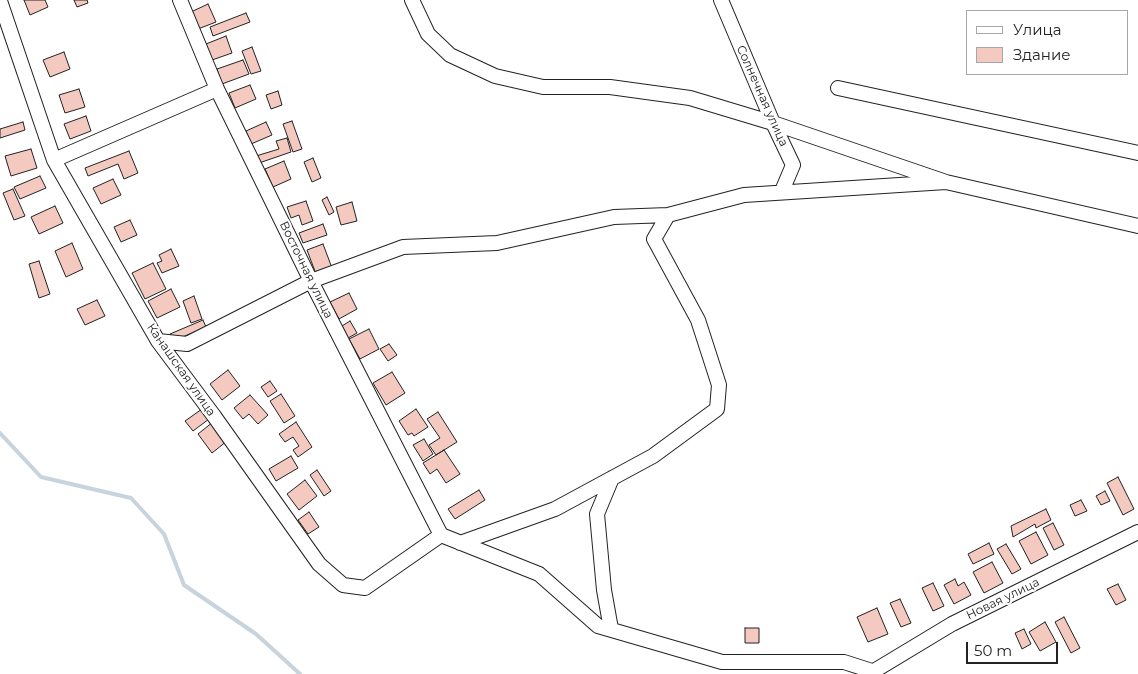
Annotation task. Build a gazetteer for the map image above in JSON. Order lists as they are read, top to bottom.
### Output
{
  "streets": {
    "street": [
      "Солнечная улица",
      "Восточная улица",
      "Канашская улица",
      "Новая улица"
    ]
  },
  "crossings": [
    ["Восточная улица", "Канашская улица"]
  ],
  "legend": ["Улица", "Здание"],
  "scale_bar": "50 m"
}
